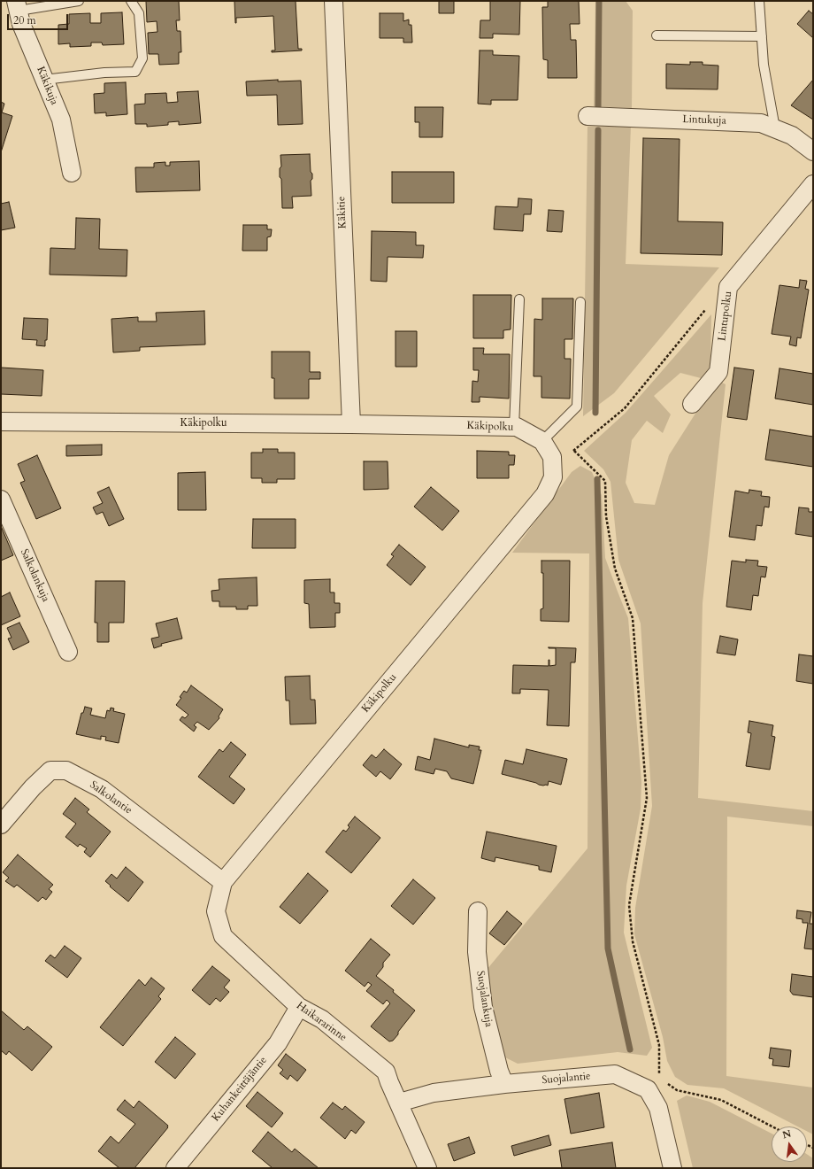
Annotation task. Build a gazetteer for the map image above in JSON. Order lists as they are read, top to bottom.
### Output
{
  "streets": {
    "street": [
      "Käkikuja",
      "Lintukuja",
      "Käkitie",
      "Lintupolku",
      "Käkipolku",
      "Salkolankuja",
      "Salkolantie",
      "Suojalankuja",
      "Haikararinne",
      "Suojalantie",
      "Kuhankeittäjäntie"
    ]
  },
  "crossings": [
    ["Käkitie", "Käkipolku"],
    ["Käkipolku", "Salkolantie"],
    ["Käkipolku", "Haikararinne"],
    ["Salkolantie", "Haikararinne"],
    ["Suojalankuja", "Suojalantie"],
    ["Haikararinne", "Suojalantie"],
    ["Haikararinne", "Kuhankeittäjäntie"]
  ],
  "scale_bar": "20 m",
  "north": "top"
}
